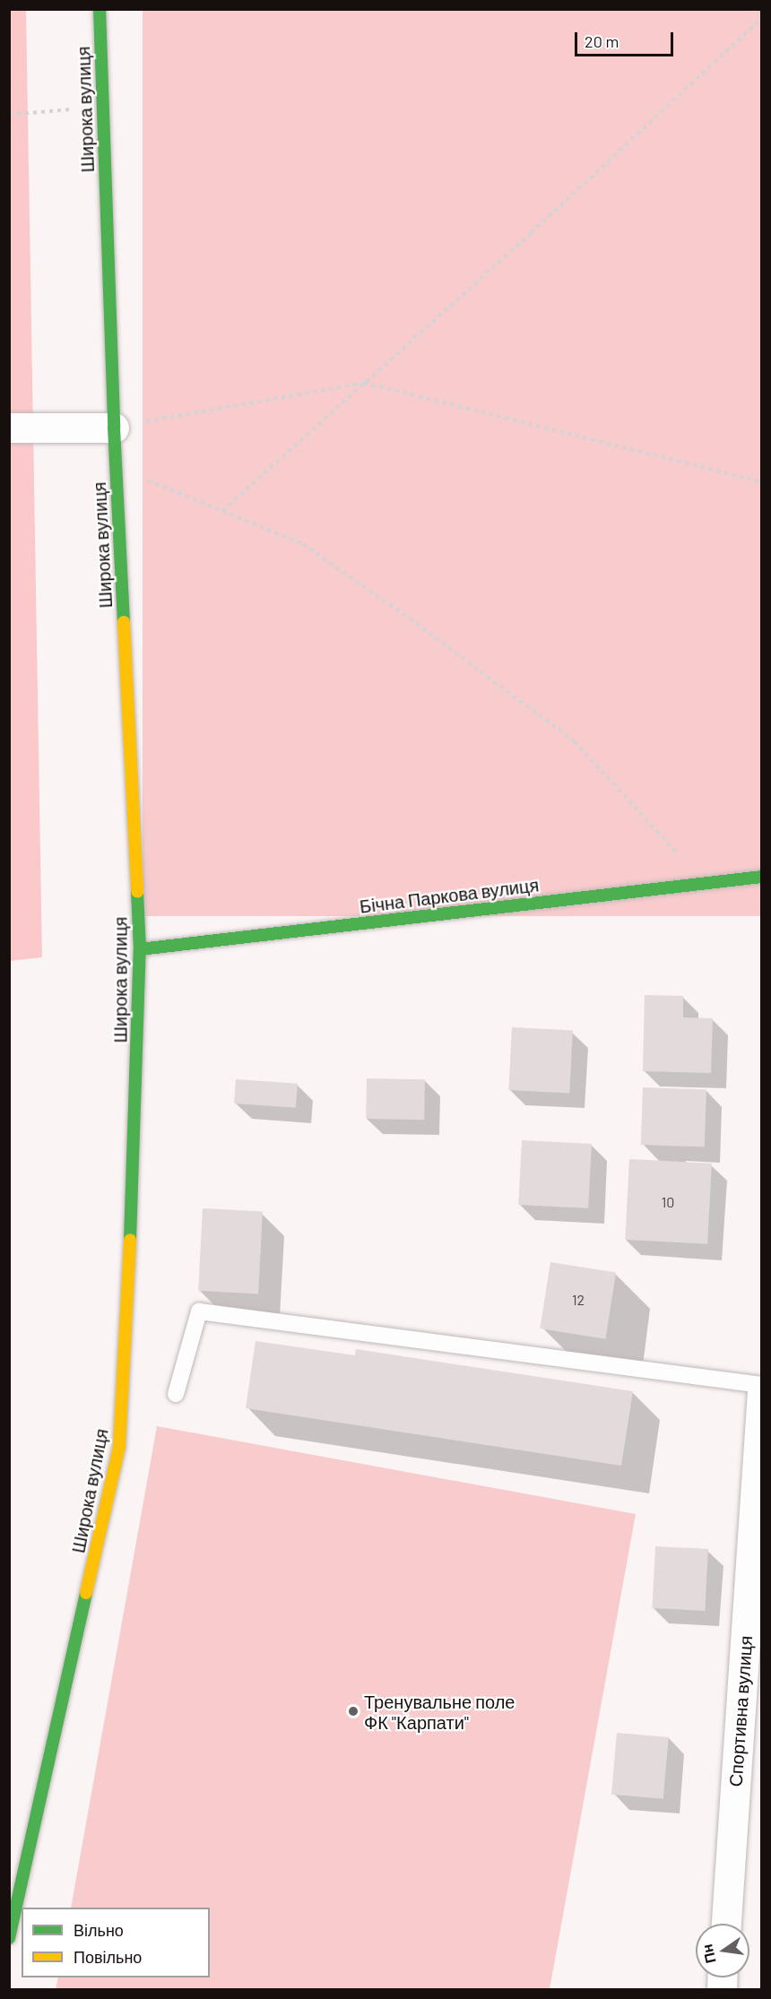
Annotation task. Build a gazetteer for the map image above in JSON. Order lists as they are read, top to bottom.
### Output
{
  "streets": {
    "street": ["Широка вулиця", "Бічна Паркова вулиця", "Спортивна вулиця"]
  },
  "crossings": [
    ["Широка вулиця", "Бічна Паркова вулиця"]
  ],
  "places": ["Тренувальне поле ФК \"Карпати\""],
  "house_numbers": ["10", "12"],
  "legend": ["Вільно", "Повільно"],
  "scale_bar": "20 m",
  "north": "left"
}
